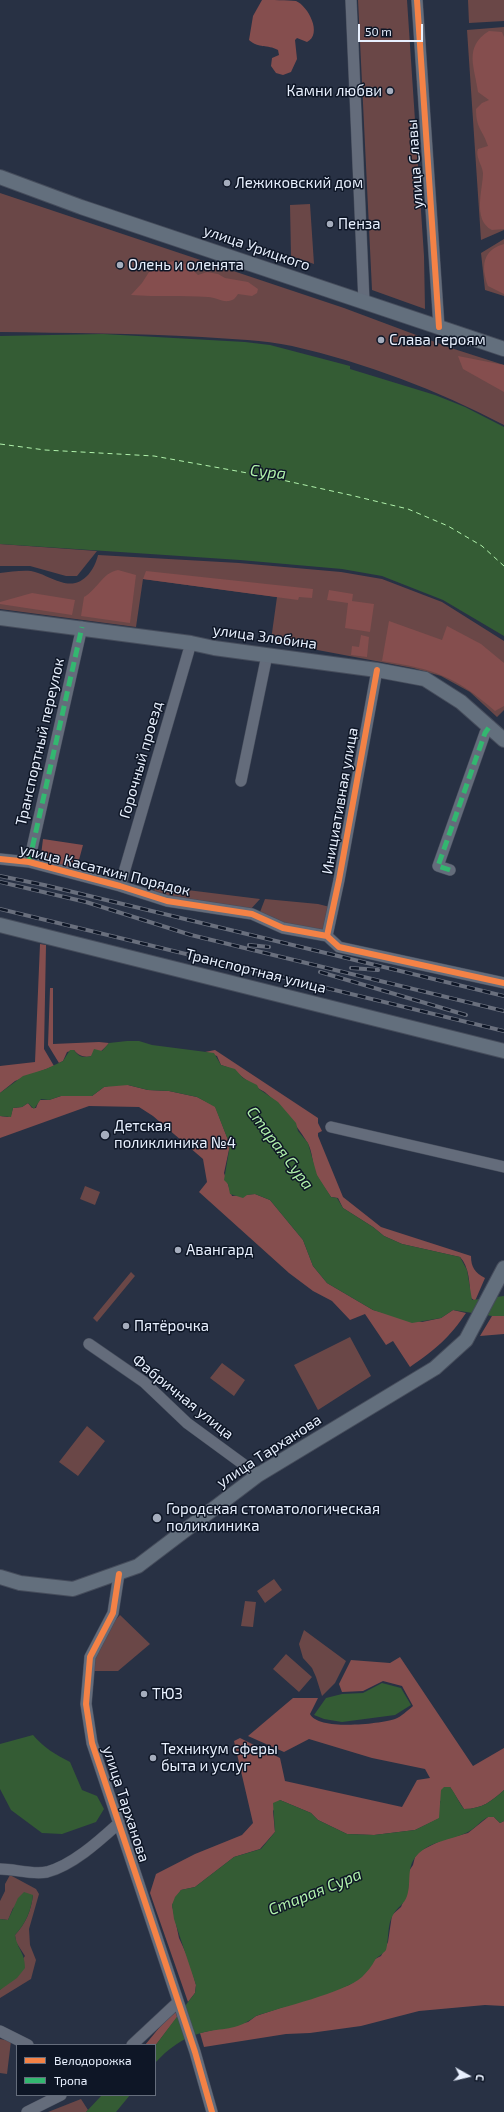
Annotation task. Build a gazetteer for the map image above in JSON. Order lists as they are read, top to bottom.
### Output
{
  "streets": {
    "main road": [
      "улица Урицкого",
      "улица Злобина",
      "Транспортная улица",
      "улица Тарханова"
    ],
    "street": [
      "улица Славы",
      "Транспортный переулок",
      "Горочный проезд",
      "Инициативная улица",
      "улица Касаткин Порядок",
      "Фабричная улица"
    ]
  },
  "crossings": [
    ["улица Славы", "улица Урицкого"],
    ["улица Злобина", "Транспортный переулок"],
    ["улица Злобина", "Горочный проезд"],
    ["улица Злобина", "Инициативная улица"],
    ["Транспортный переулок", "улица Касаткин Порядок"],
    ["Горочный проезд", "улица Касаткин Порядок"],
    ["Инициативная улица", "улица Касаткин Порядок"],
    ["Фабричная улица", "улица Тарханова"]
  ],
  "water": ["Сура", "Старая Сура"],
  "places": [
    "Камни любви",
    "Лежиковский дом",
    "Пенза",
    "Олень и оленята",
    "Слава героям",
    "Детская поликлиника №4",
    "Авангард",
    "Пятёрочка",
    "Городская стоматологическая поликлиника",
    "ТЮЗ",
    "Техникум сферы быта и услуг"
  ],
  "legend": ["Велодорожка", "Тропа"],
  "scale_bar": "50 m",
  "north": "right"
}
